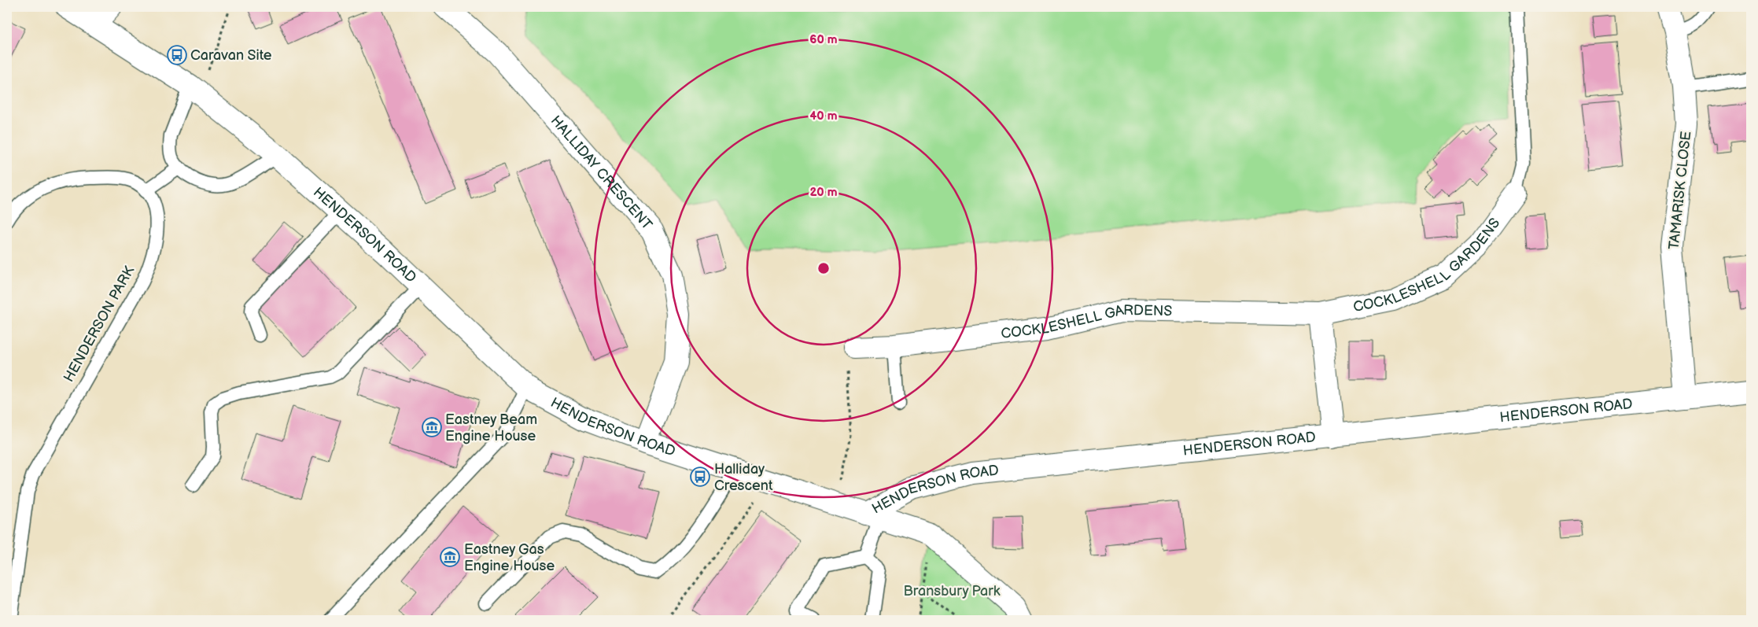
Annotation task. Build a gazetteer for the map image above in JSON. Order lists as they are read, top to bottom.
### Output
{
  "streets": {
    "street": [
      "HALLIDAY CRESCENT",
      "TAMARISK CLOSE",
      "HENDERSON ROAD",
      "COCKLESHELL GARDENS"
    ],
    "lane": ["HENDERSON PARK"]
  },
  "crossings": [
    ["HALLIDAY CRESCENT", "HENDERSON ROAD"],
    ["TAMARISK CLOSE", "HENDERSON ROAD"]
  ],
  "parks": ["Bransbury Park"],
  "places": {
    "bus stop": ["Caravan Site", "Halliday Crescent"],
    "museum": ["Eastney Beam Engine House", "Eastney Gas Engine House"]
  },
  "rings": ["60 m", "40 m", "20 m"]
}
